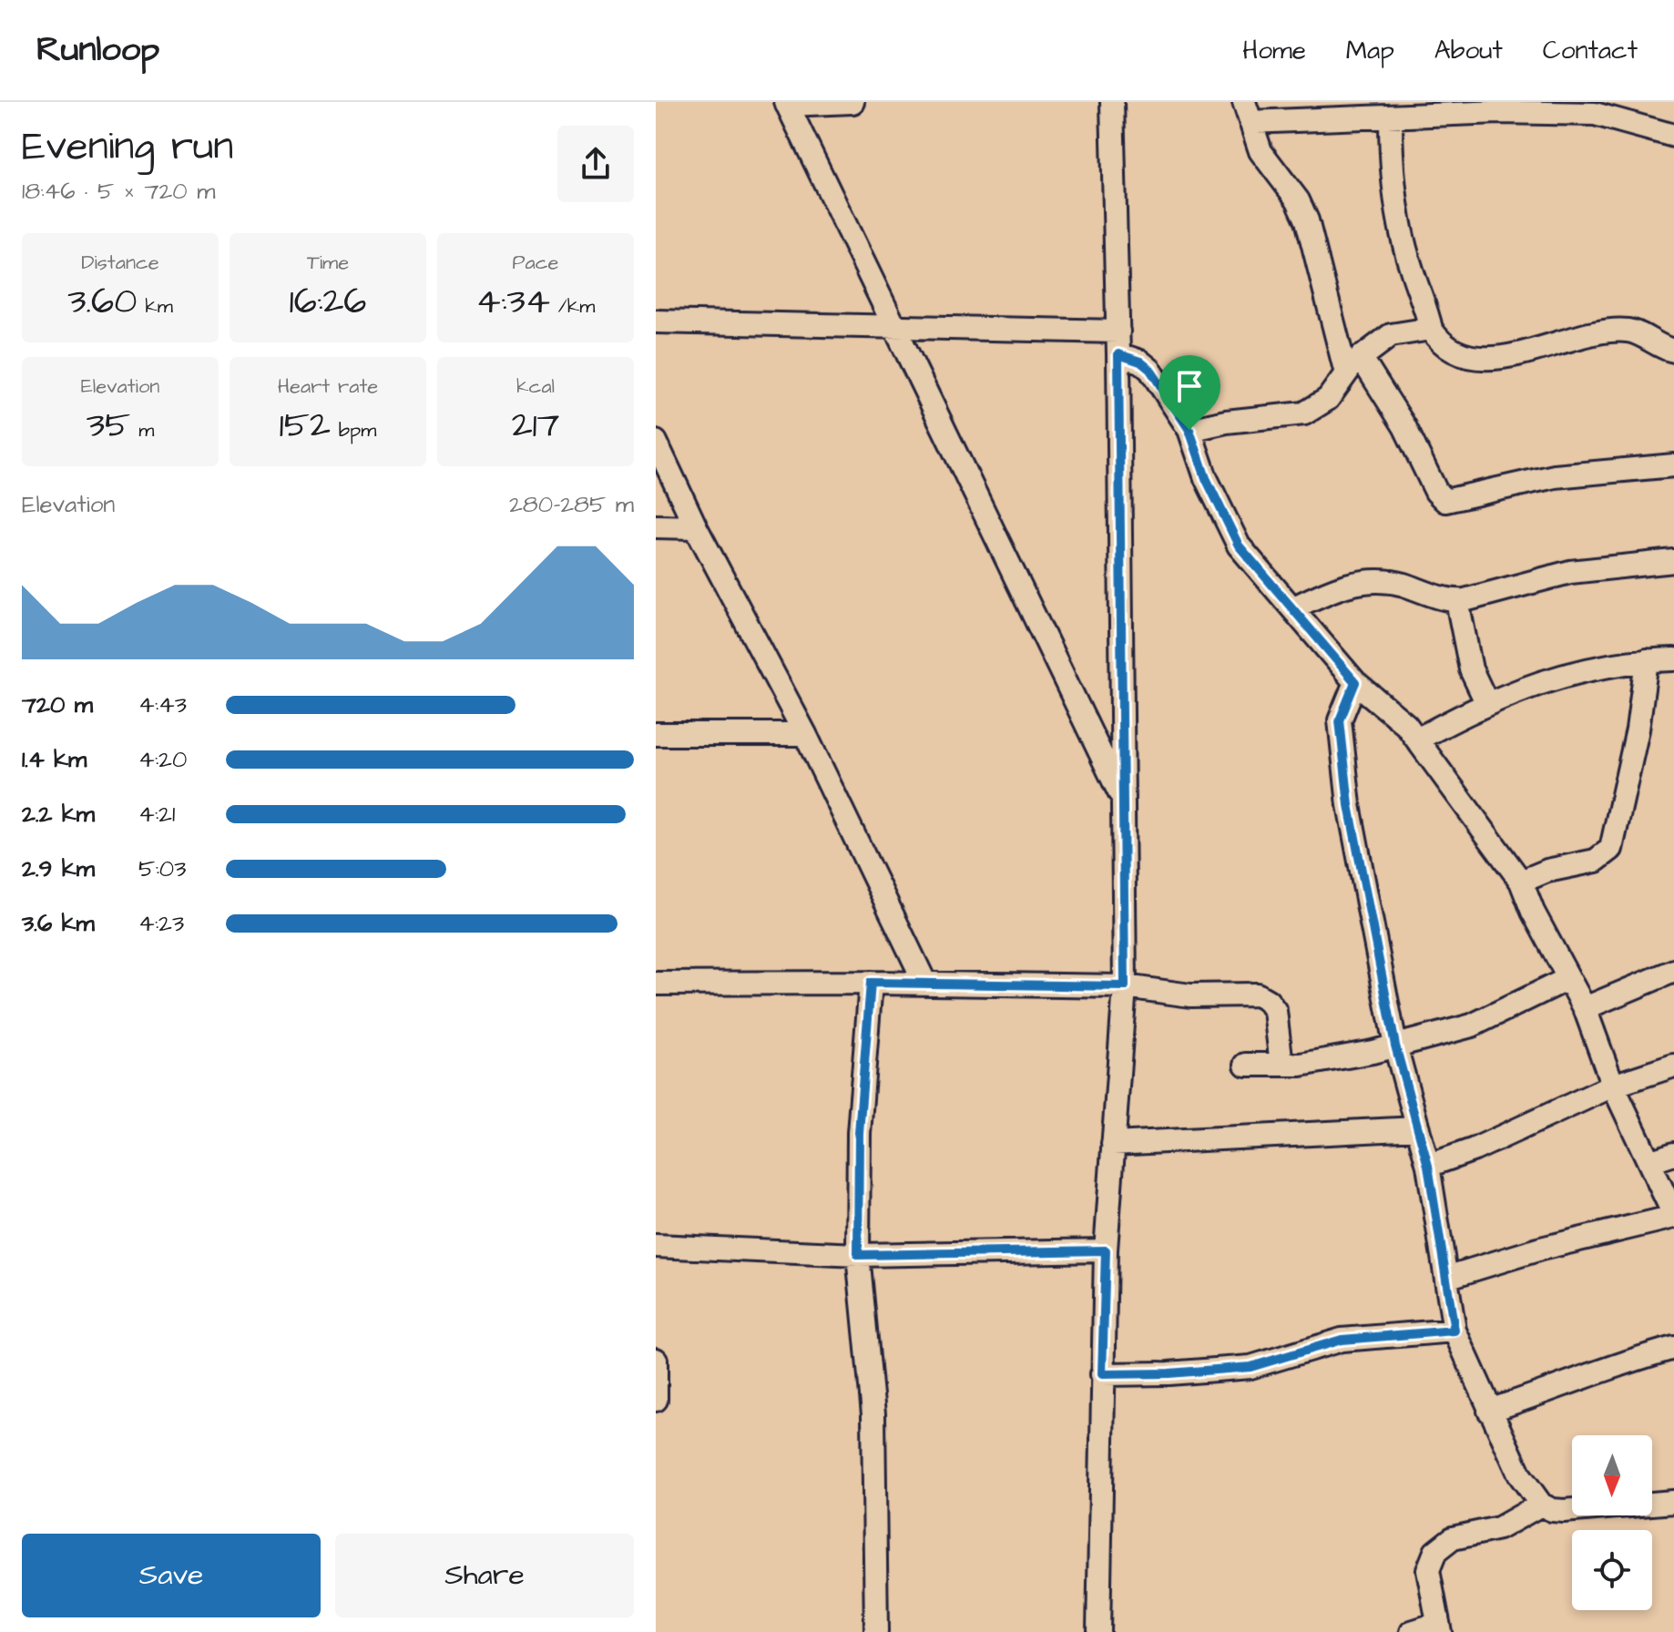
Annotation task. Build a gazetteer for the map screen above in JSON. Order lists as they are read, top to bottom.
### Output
{
  "north": "bottom",
  "page": {
    "header": "Runloop",
    "nav": [
      "Home",
      "Map",
      "About",
      "Contact"
    ],
    "heading": ["Evening run", "18:46 · 5 × 720 m"],
    "stats": [
      ["Distance", "3.60 km"],
      ["Time", "16:26"],
      ["Pace", "4:34 /km"],
      ["Elevation", "35 m"],
      ["Heart rate", "152 bpm"],
      ["kcal", "217"]
    ],
    "chart": ["Elevation", "280–285 m"],
    "list": [
      {
        "name": "720 m",
        "note": "4:43"
      },
      {
        "name": "1.4 km",
        "note": "4:20"
      },
      {
        "name": "2.2 km",
        "note": "4:21"
      },
      {
        "name": "2.9 km",
        "note": "5:03"
      },
      {
        "name": "3.6 km",
        "note": "4:23"
      }
    ],
    "buttons": ["Save", "Share"]
  }
}
